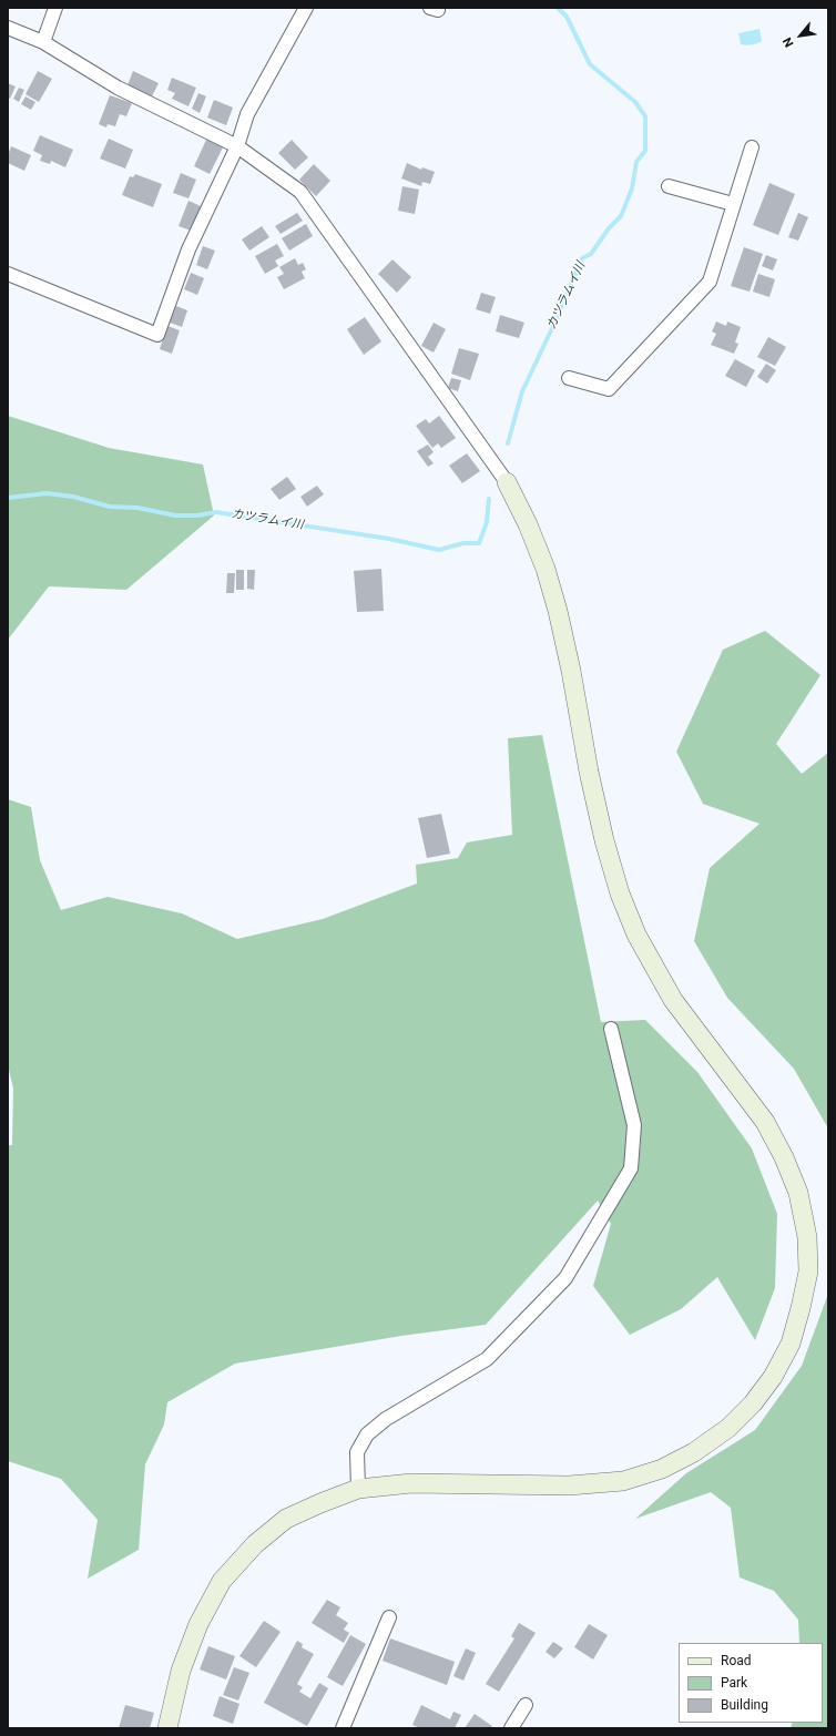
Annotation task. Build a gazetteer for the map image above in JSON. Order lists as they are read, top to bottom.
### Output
{
  "water": ["カツラムイ川"],
  "legend": ["Road", "Park", "Building"],
  "north": "bottom left"
}
